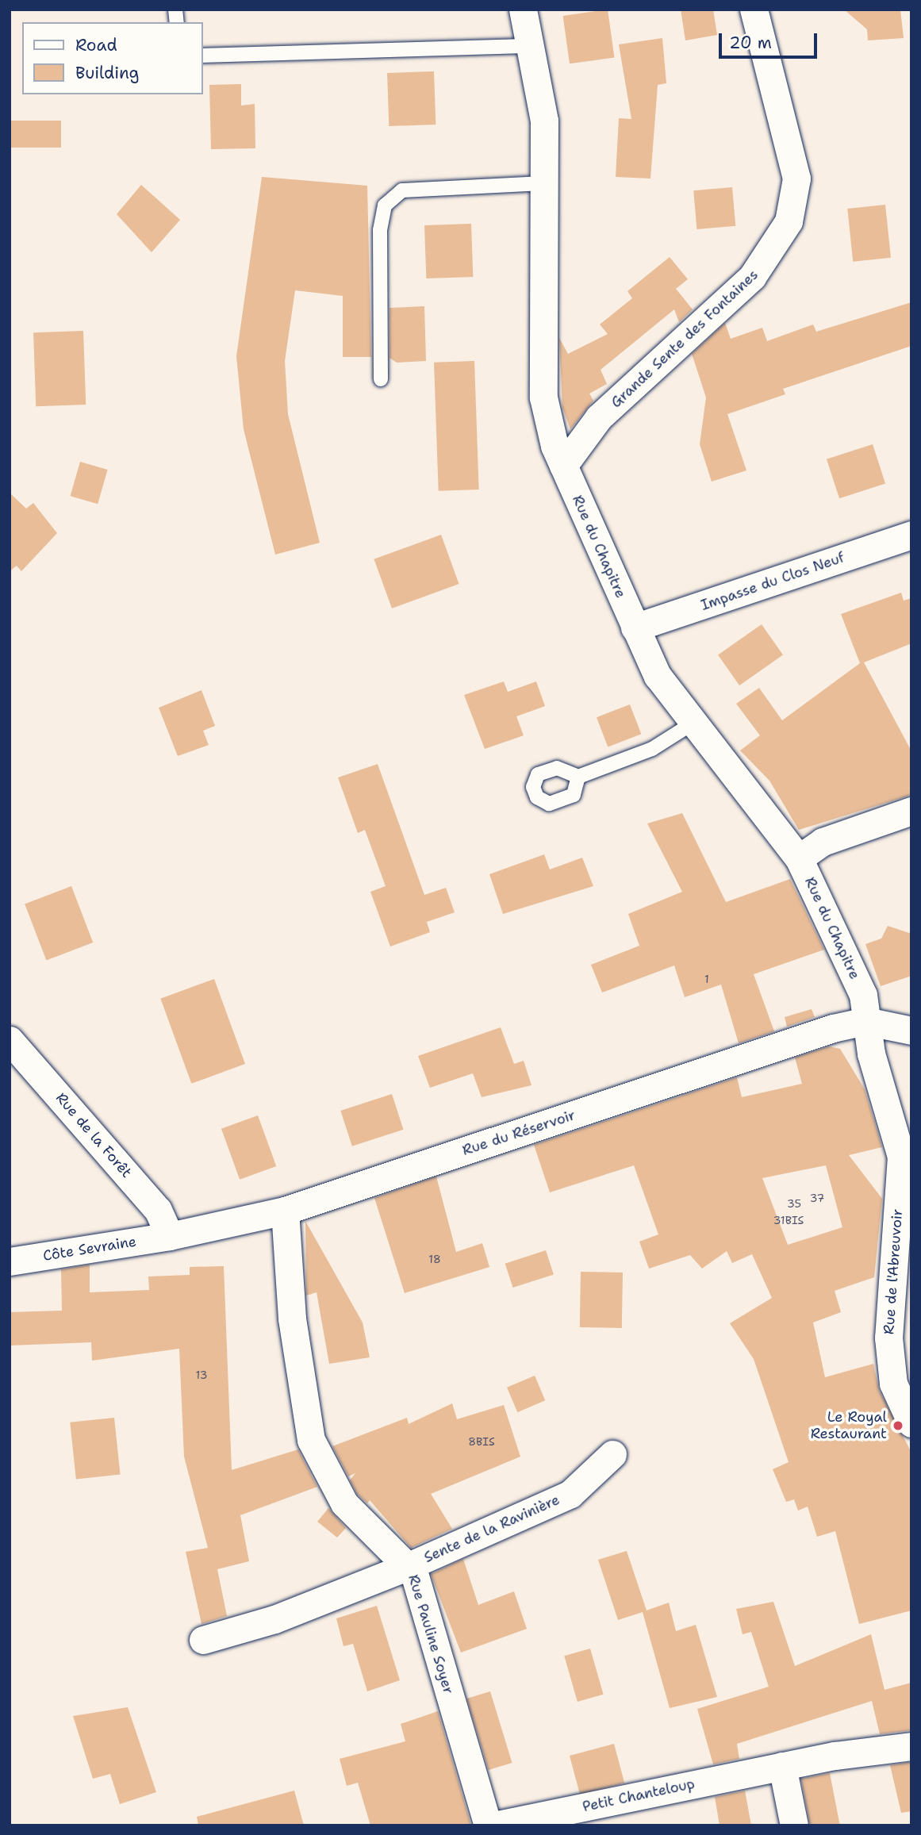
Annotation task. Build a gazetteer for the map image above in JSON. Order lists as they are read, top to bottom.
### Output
{
  "streets": {
    "street": [
      "Grande Sente des Fontaines",
      "Rue du Chapitre",
      "Impasse du Clos Neuf",
      "Rue du Réservoir",
      "Rue de la Forêt",
      "Côte Sevraine",
      "Rue de l'Abreuvoir",
      "Sente de la Ravinière",
      "Rue Pauline Soyer",
      "Petit Chanteloup"
    ]
  },
  "crossings": [
    ["Grande Sente des Fontaines", "Rue du Chapitre"],
    ["Rue du Chapitre", "Impasse du Clos Neuf"],
    ["Rue du Chapitre", "Rue du Réservoir"],
    ["Rue du Chapitre", "Rue de l'Abreuvoir"],
    ["Rue du Réservoir", "Rue de la Forêt"],
    ["Rue du Réservoir", "Côte Sevraine"],
    ["Rue du Réservoir", "Rue de l'Abreuvoir"],
    ["Rue du Réservoir", "Rue Pauline Soyer"],
    ["Rue de la Forêt", "Côte Sevraine"],
    ["Sente de la Ravinière", "Rue Pauline Soyer"]
  ],
  "places": ["Le Royal Restaurant"],
  "house_numbers": [
    "1",
    "37",
    "35",
    "31BIS",
    "18",
    "13",
    "8BIS"
  ],
  "legend": ["Road", "Building"],
  "scale_bar": "20 m"
}
